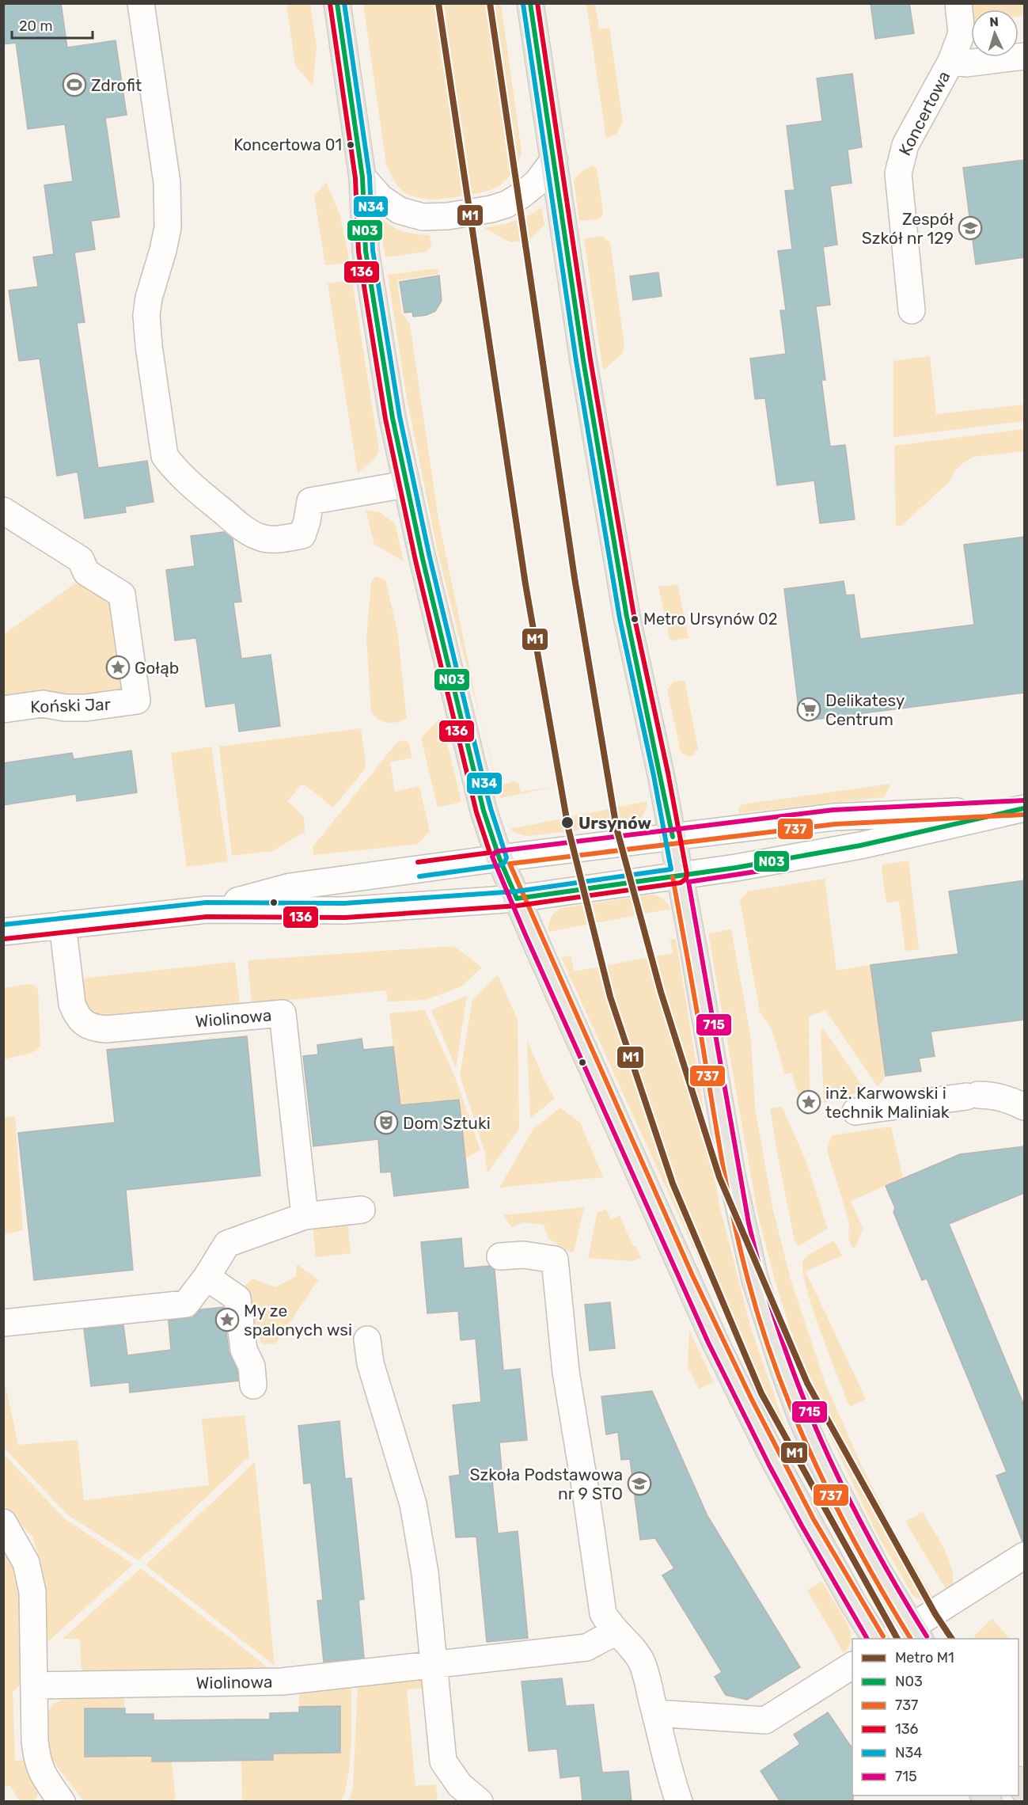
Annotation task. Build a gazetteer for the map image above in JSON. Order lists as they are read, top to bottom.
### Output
{
  "streets": {
    "street": ["Koncertowa", "Koński Jar", "Wiolinowa"]
  },
  "places": {
    "sports": ["Zdrofit"],
    "other": ["Koncertowa 01", "Metro Ursynów 02", "Ursynów"],
    "school or university": ["Zespół Szkół nr 129", "Szkoła Podstawowa nr 9 STO"],
    "place": ["Gołąb", "inż. Karwowski i technik Maliniak", "My ze spalonych wsi"],
    "supermarket": ["Delikatesy Centrum"],
    "theatre": ["Dom Sztuki"]
  },
  "lines": [
    "metro line M1",
    "transit line N03",
    "transit line 136",
    "transit line N34",
    "transit line 715",
    "transit line 737"
  ],
  "legend": [
    "Metro M1",
    "N03",
    "737",
    "136",
    "N34",
    "715"
  ],
  "scale_bar": "20 m",
  "north": "top"
}
